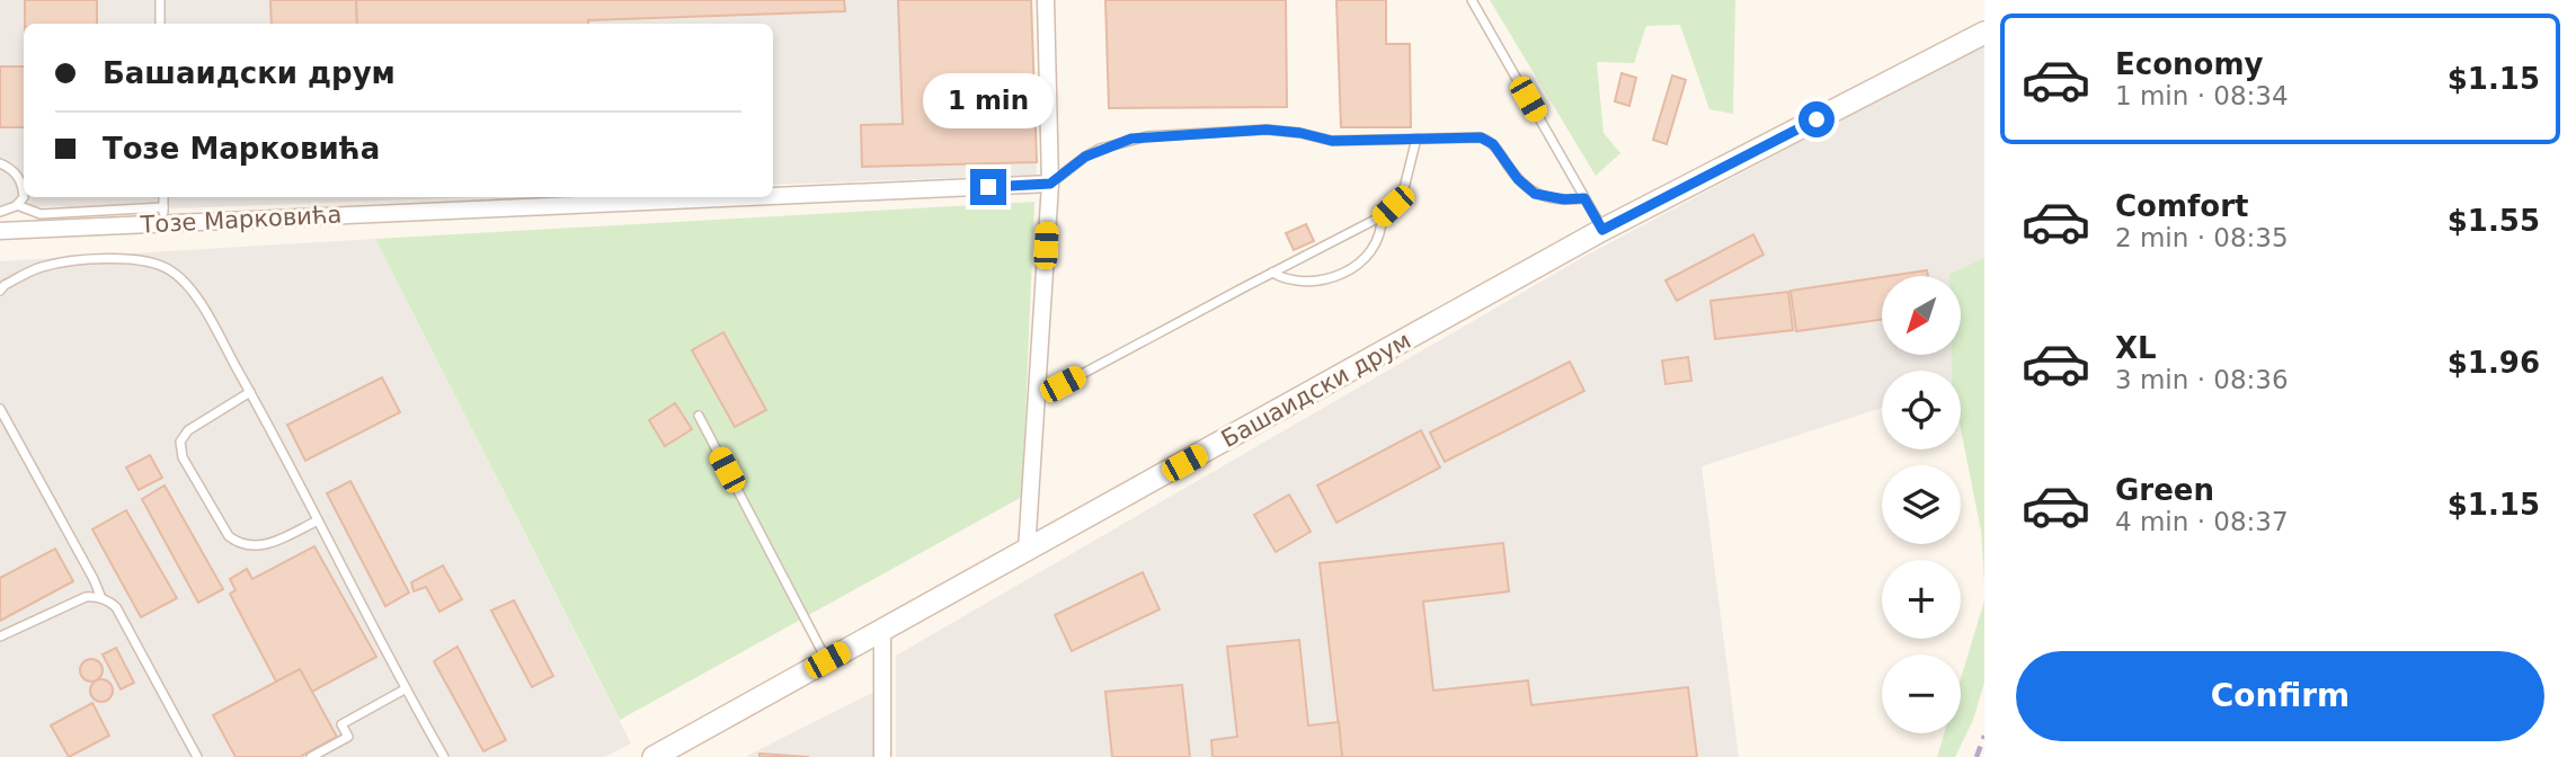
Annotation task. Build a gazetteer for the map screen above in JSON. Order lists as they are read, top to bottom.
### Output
{
  "streets": {
    "street": ["Тозе Марковића", "Башаидски друм"]
  },
  "north": "bottom left",
  "page": {
    "list": [
      {
        "name": "Economy",
        "note": "1 min · 08:34",
        "value": "$1.15"
      },
      {
        "name": "Comfort",
        "note": "2 min · 08:35",
        "value": "$1.55"
      },
      {
        "name": "XL",
        "note": "3 min · 08:36",
        "value": "$1.96"
      },
      {
        "name": "Green",
        "note": "4 min · 08:37",
        "value": "$1.15"
      }
    ],
    "banner": ["Башаидски друм", "Тозе Марковића"],
    "bubble": "1 min",
    "map_buttons": ["+", "−"],
    "buttons": "Confirm"
  }
}
